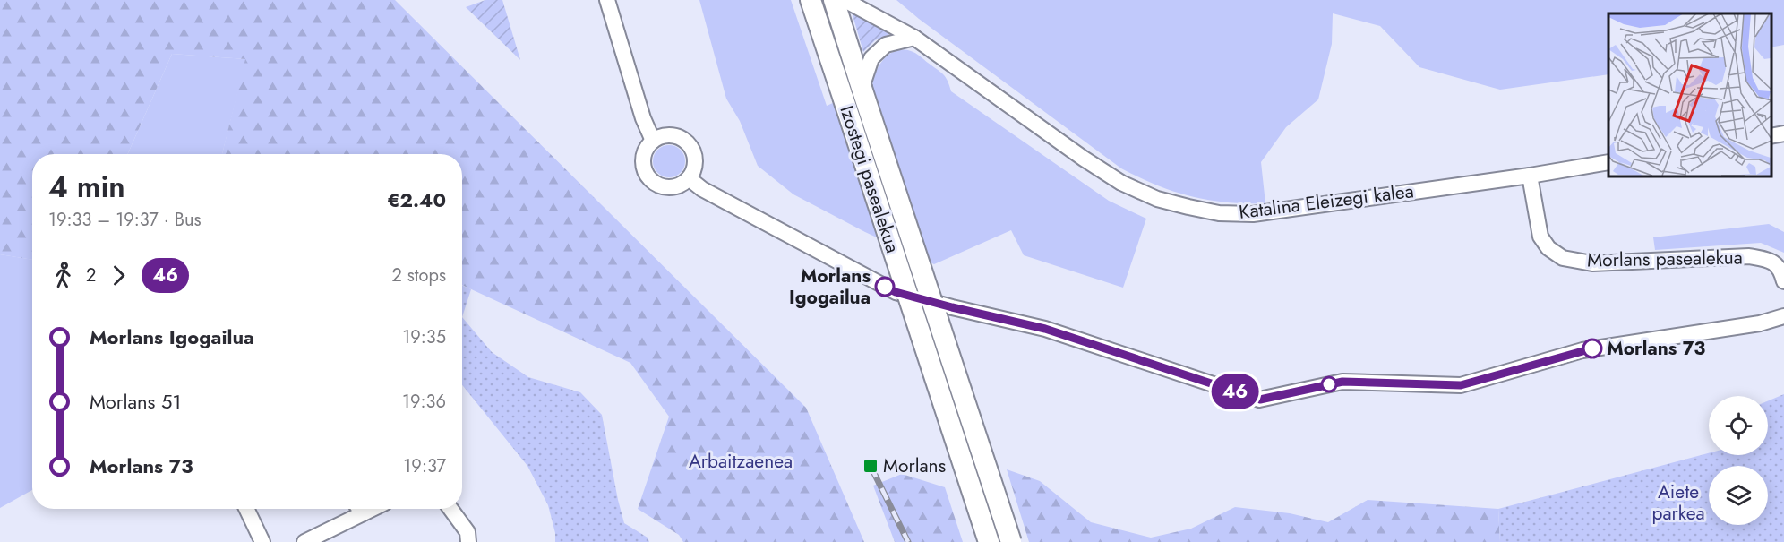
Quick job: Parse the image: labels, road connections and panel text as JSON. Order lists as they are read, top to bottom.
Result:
{
  "streets": {
    "main road": ["Izostegi pasealekua"],
    "street": ["Katalina Eleizegi kalea", "Morlans pasealekua"]
  },
  "crossings": [
    ["Katalina Eleizegi kalea", "Morlans pasealekua"]
  ],
  "parks": ["Arbaitzaenea", "Aiete parkea"],
  "places": {
    "other": ["Morlans Igogailua", "Morlans 73"],
    "transit": ["Morlans"]
  },
  "lines": ["bus line 46"],
  "page": {
    "on_map": "46",
    "heading": ["4 min", "19:33 – 19:37 · Bus", "€2.40"],
    "legs": ["2", "46", "2 stops"],
    "list": [
      {
        "name": "Morlans Igogailua",
        "value": "19:35"
      },
      {
        "name": "Morlans 51",
        "value": "19:36"
      },
      {
        "name": "Morlans 73",
        "value": "19:37"
      }
    ]
  }
}
